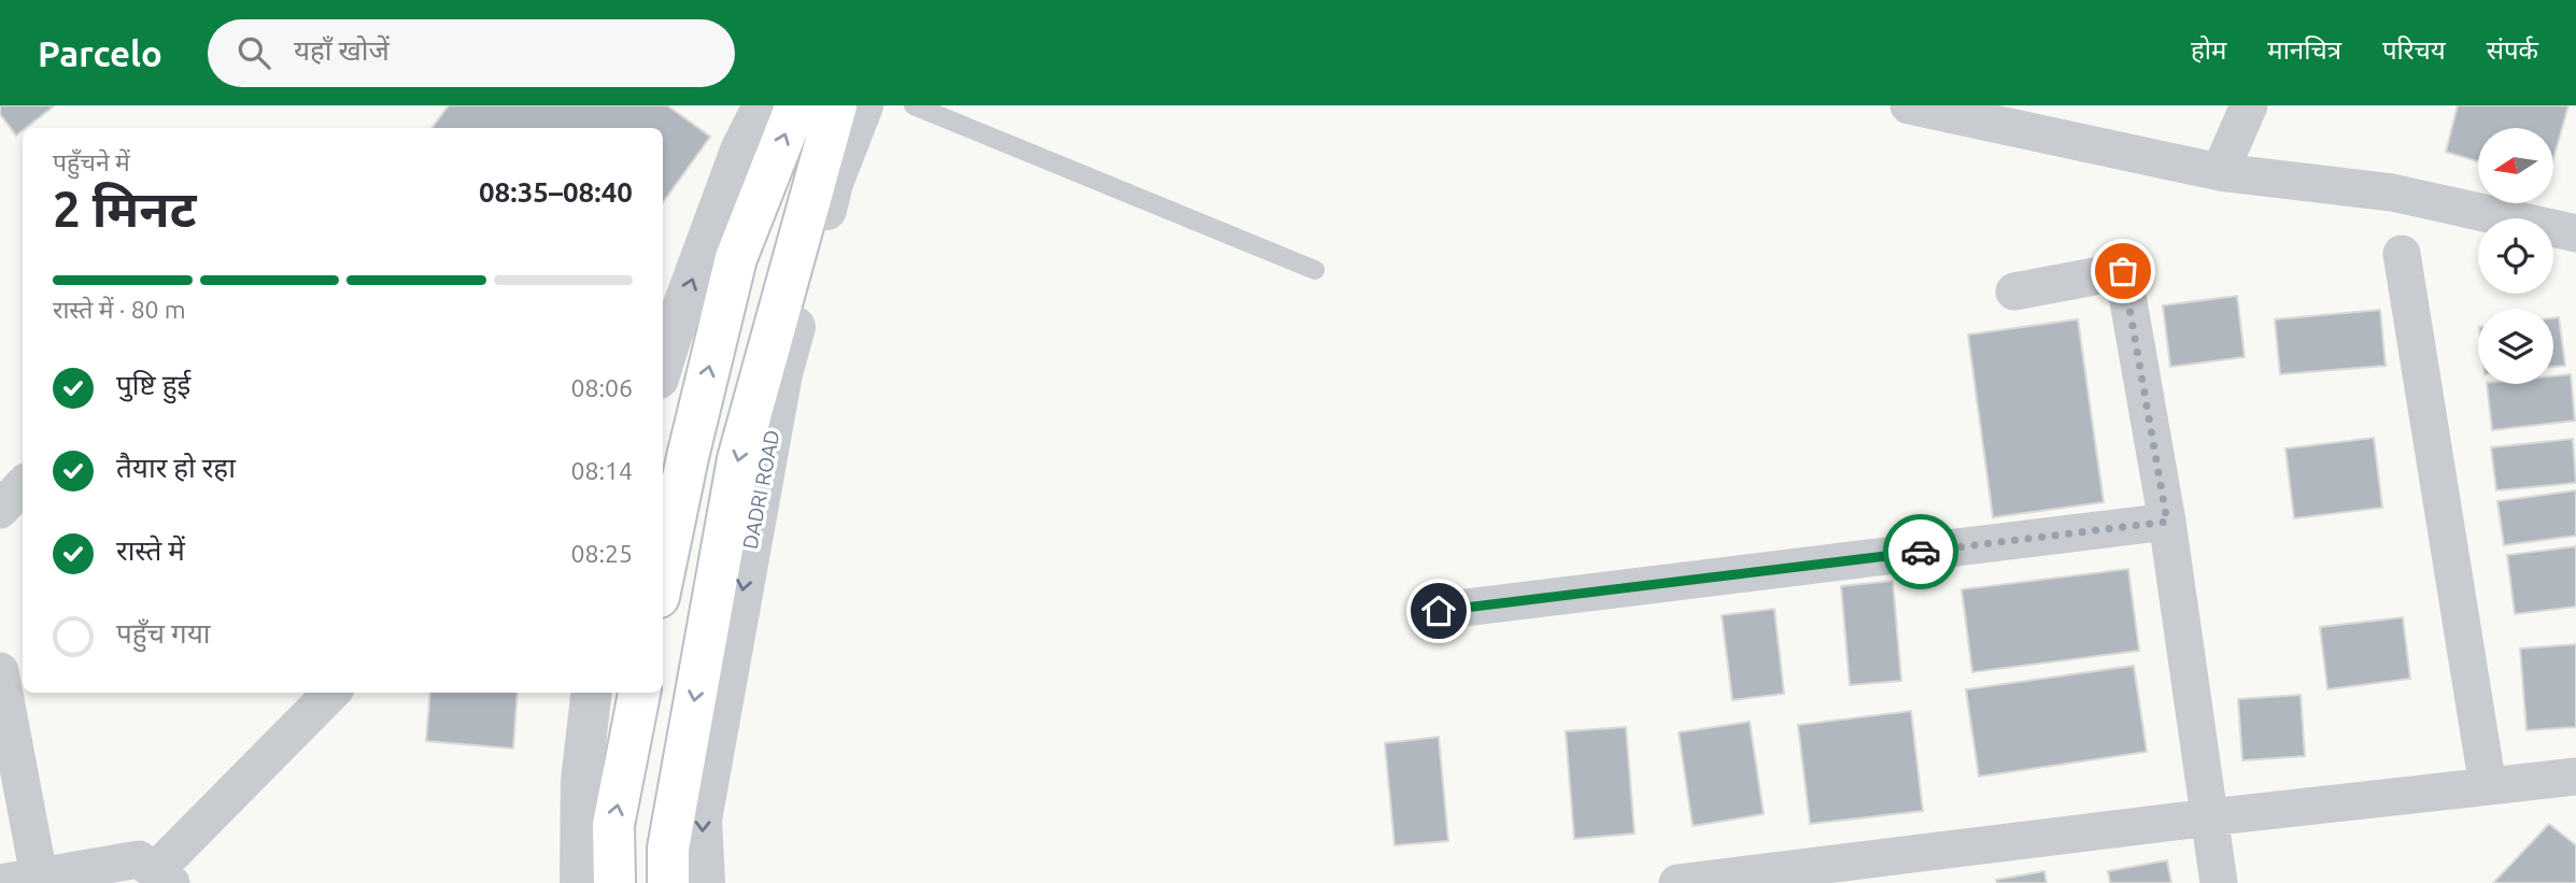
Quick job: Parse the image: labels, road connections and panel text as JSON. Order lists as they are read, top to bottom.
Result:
{
  "streets": {
    "street": ["DADRI ROAD"]
  },
  "north": "left",
  "page": {
    "header": "Parcelo",
    "search": "यहाँ खोजें",
    "nav": [
      "होम",
      "मानचित्र",
      "परिचय",
      "संपर्क"
    ],
    "heading": ["2 मिनट", "पहुँचने में", "08:35–08:40"],
    "bar": "रास्ते में · 80 m",
    "list": [
      ["पुष्टि हुई", "08:06"],
      ["तैयार हो रहा", "08:14"],
      ["रास्ते में", "08:25"],
      "पहुँच गया"
    ]
  }
}
